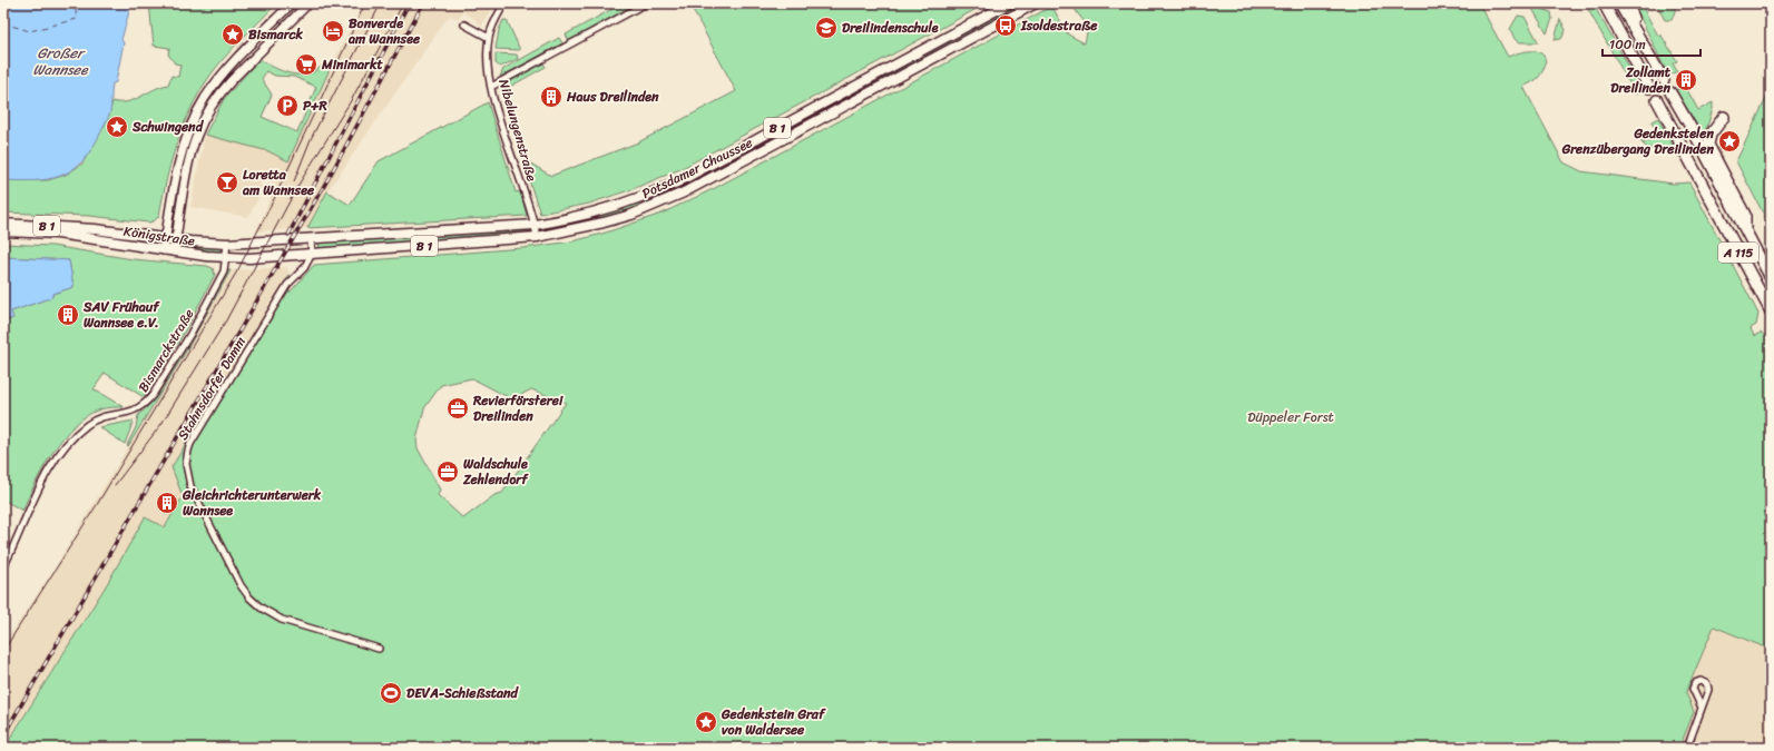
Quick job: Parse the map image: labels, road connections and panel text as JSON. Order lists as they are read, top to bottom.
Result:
{
  "streets": {
    "highway": ["A 115"],
    "main road": ["B 1", "Potsdamer Chaussee", "Königstraße"],
    "street": ["Nibelungenstraße", "Bismarckstraße", "Stahnsdorfer Damm"]
  },
  "crossings": [
    ["Nibelungenstraße", "Potsdamer Chaussee"],
    ["Potsdamer Chaussee", "Königstraße"],
    ["Potsdamer Chaussee", "Stahnsdorfer Damm"],
    ["Königstraße", "Bismarckstraße"],
    ["Königstraße", "Stahnsdorfer Damm"]
  ],
  "water": ["Großer Wannsee"],
  "parks": ["Düppeler Forst"],
  "places": {
    "bus stop": ["Isoldestraße"],
    "school or university": ["Dreilindenschule"],
    "hotel": ["Bonverde am Wannsee"],
    "place": [
      "Bismarck",
      "Schwingend",
      "Gedenkstelen Grenzübergang Dreilinden",
      "Gedenkstein Graf von Waldersee"
    ],
    "supermarket": ["Minimarkt"],
    "building": [
      "Zollamt Dreilinden",
      "Haus Dreilinden",
      "SAV Frühauf Wannsee e.V.",
      "Gleichrichterunterwerk Wannsee"
    ],
    "parking": ["P+R"],
    "bar": ["Loretta am Wannsee"],
    "office": ["Revierförsterei Dreilinden", "Waldschule Zehlendorf"],
    "sports": ["DEVA-Schießstand"]
  },
  "scale_bar": "100 m"
}
